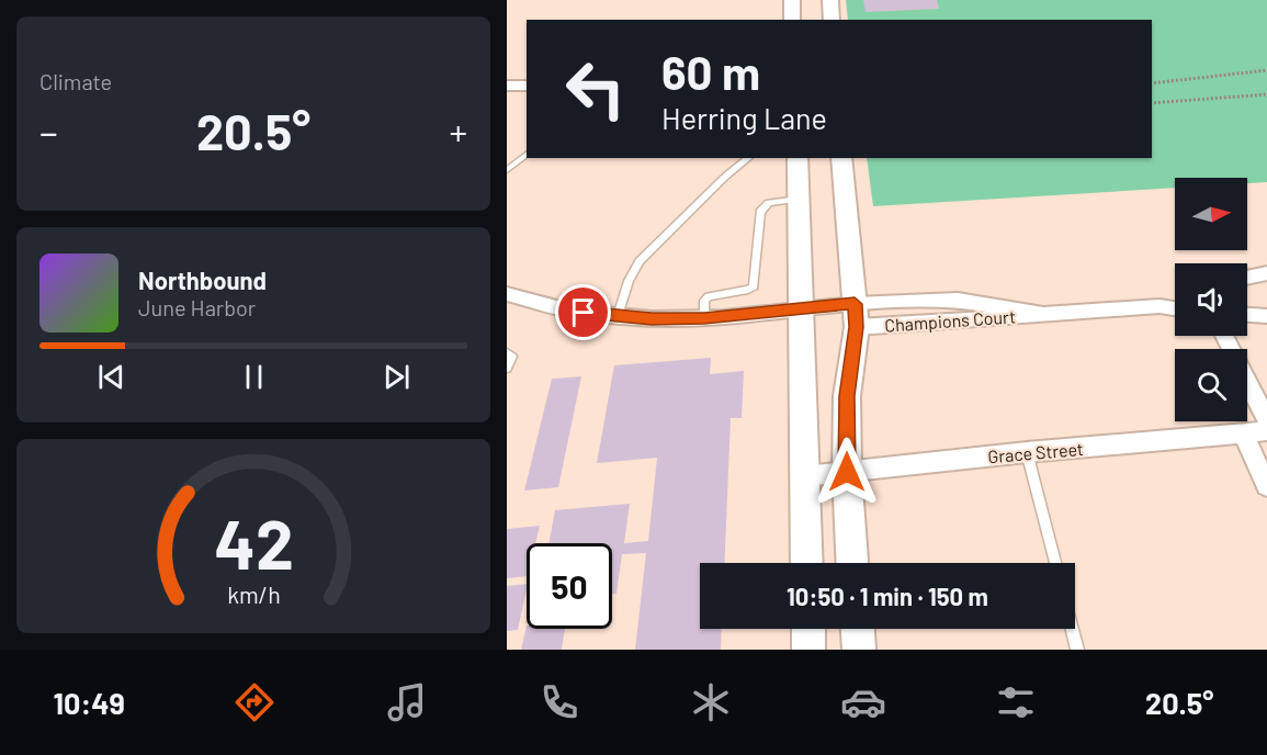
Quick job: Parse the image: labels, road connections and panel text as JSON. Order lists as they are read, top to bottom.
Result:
{
  "streets": {
    "street": ["Champions Court", "Grace Street"]
  },
  "north": "right",
  "page": {
    "tile": "Climate",
    "turn": ["60 m", "Herring Lane"],
    "heat": ["−", "20.5°", "+"],
    "song": ["Northbound", "June Harbor"],
    "limit": "50",
    "trip": "10:50 · 1 min · 150 m",
    "tabs": ["10:49", "20.5°"],
    "gauge": ["42", "km/h"]
  }
}
